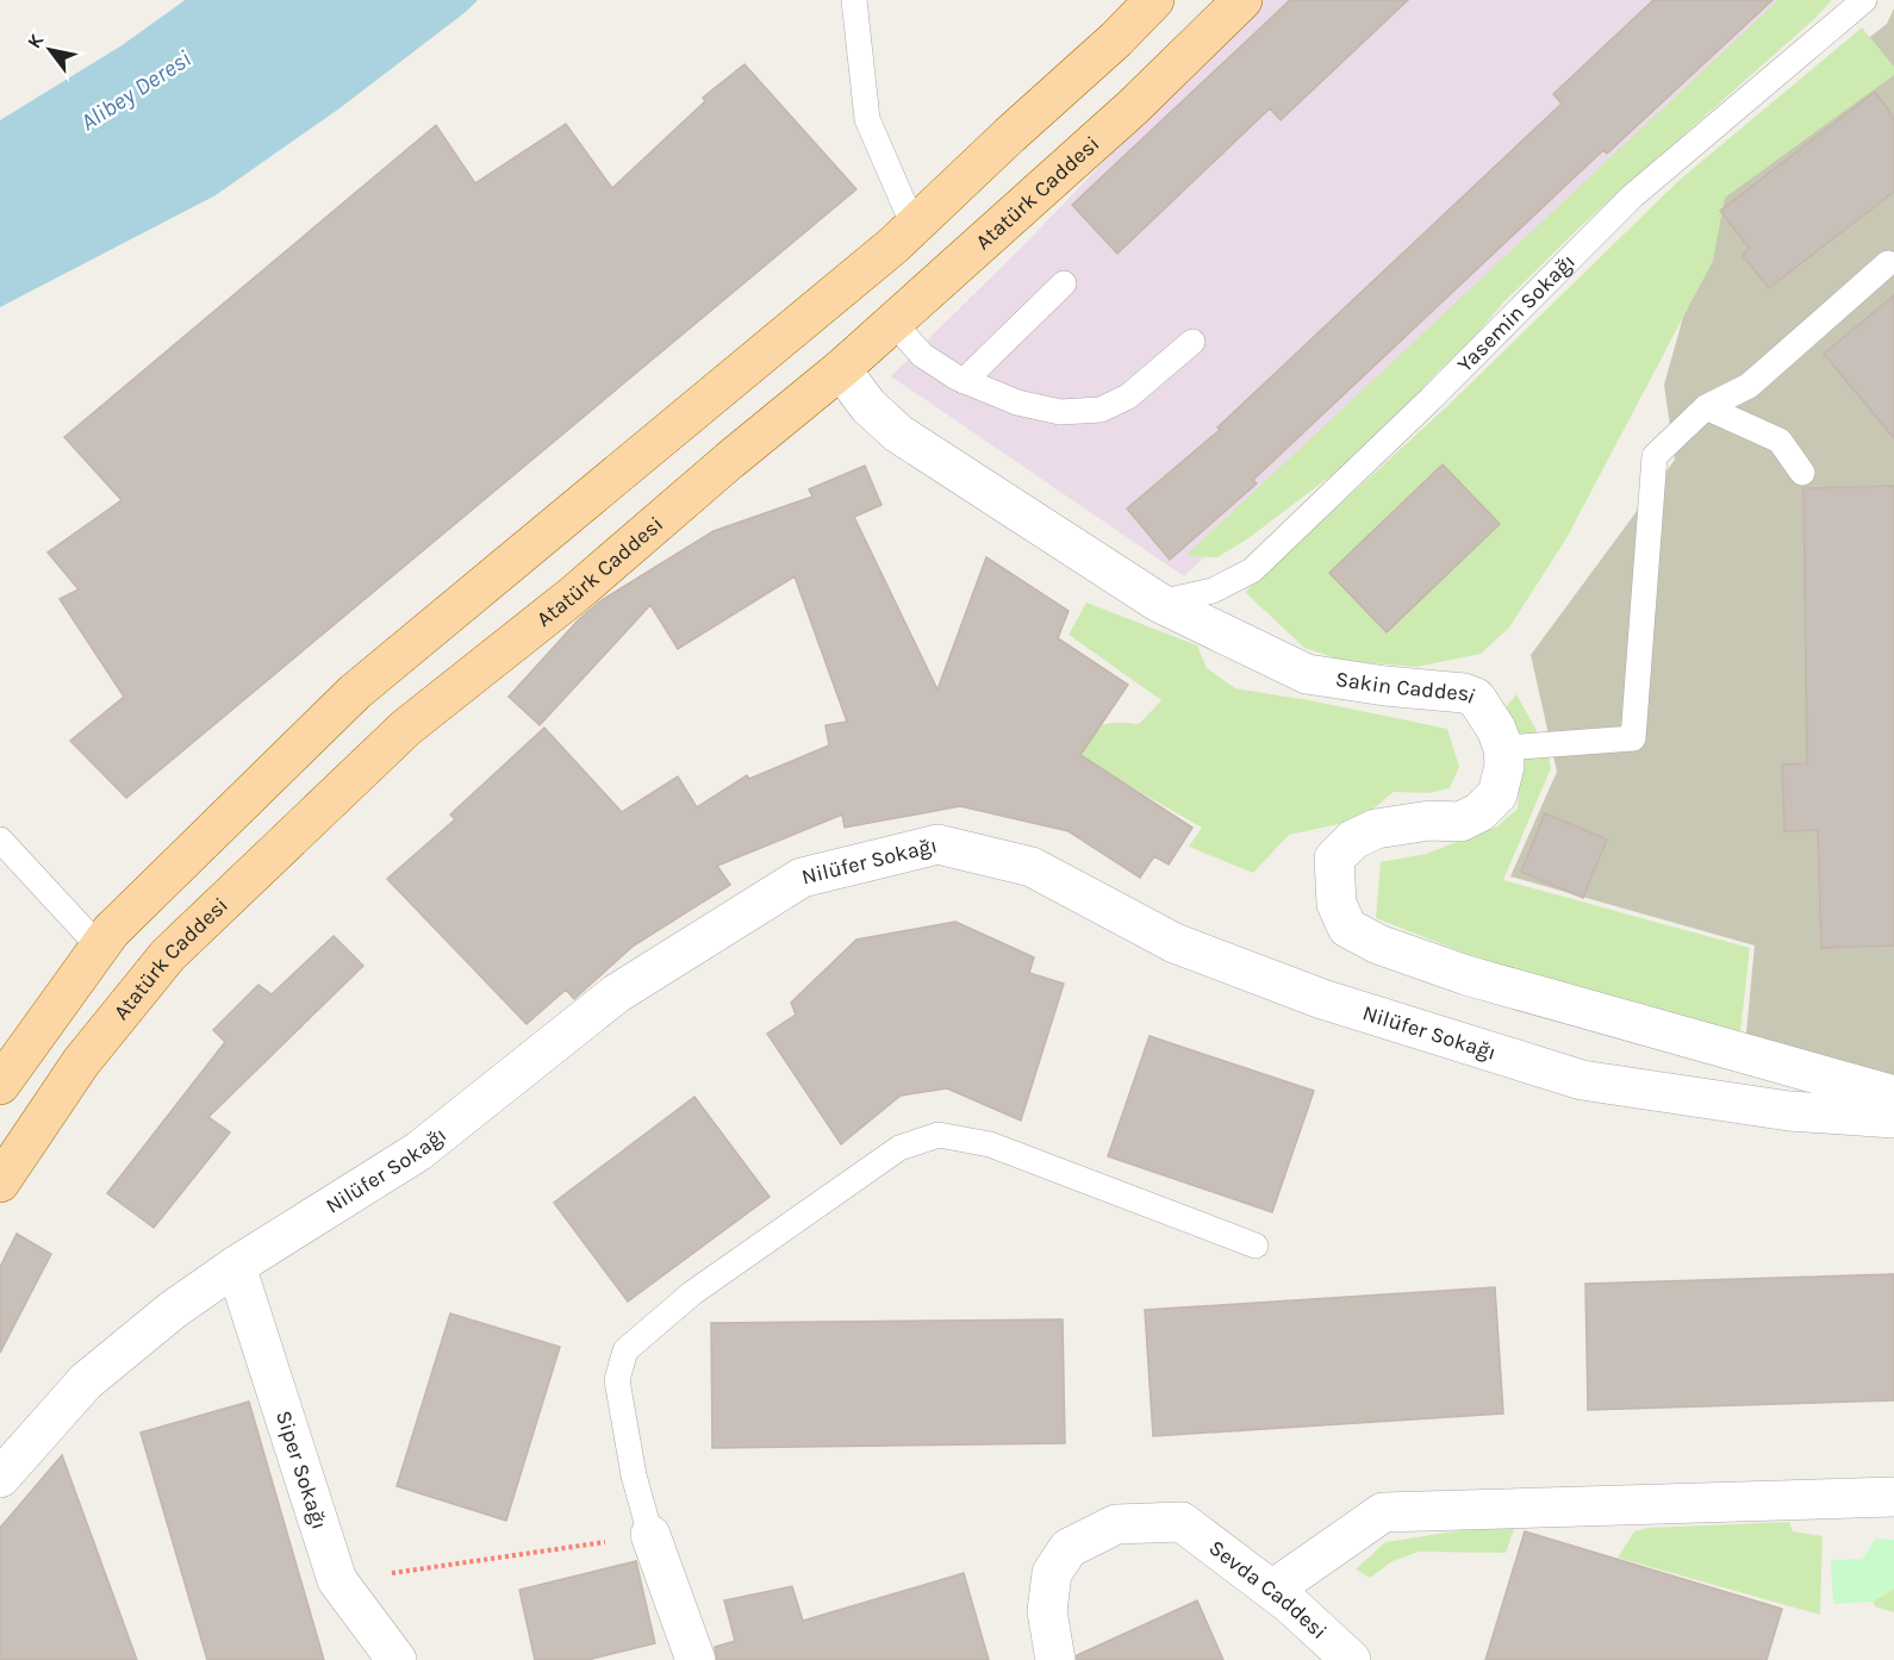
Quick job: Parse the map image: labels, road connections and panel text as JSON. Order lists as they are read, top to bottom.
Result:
{
  "streets": {
    "main road": ["Atatürk Caddesi"],
    "street": [
      "Sakin Caddesi",
      "Nilüfer Sokağı",
      "Siper Sokağı",
      "Sevda Caddesi"
    ],
    "lane": ["Yasemin Sokağı"]
  },
  "crossings": [
    ["Atatürk Caddesi", "Sakin Caddesi"],
    ["Yasemin Sokağı", "Sakin Caddesi"],
    ["Nilüfer Sokağı", "Siper Sokağı"]
  ],
  "water": ["Alibey Deresi"],
  "north": "top left"
}
